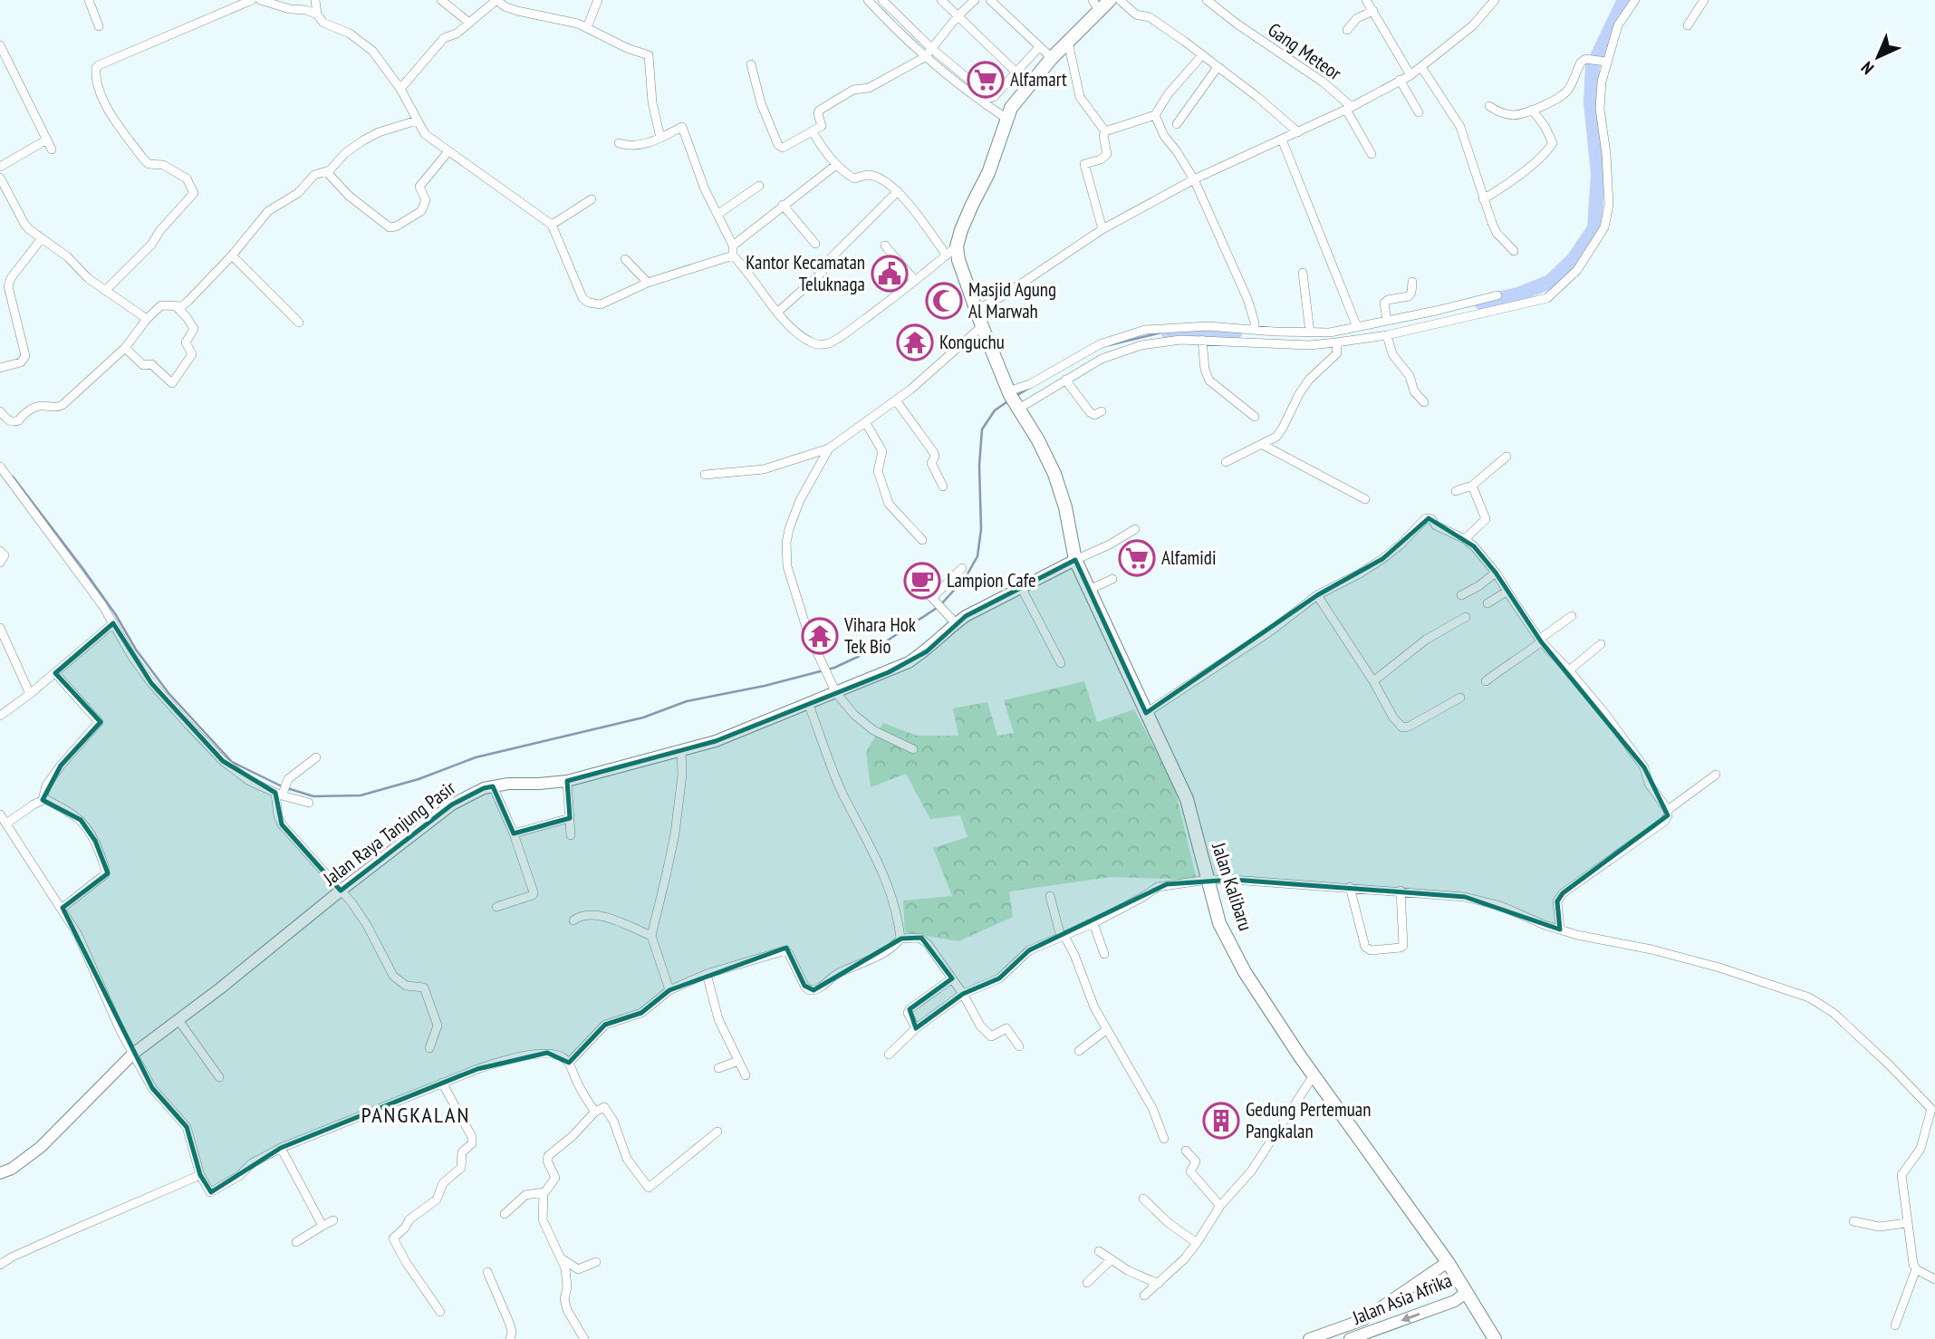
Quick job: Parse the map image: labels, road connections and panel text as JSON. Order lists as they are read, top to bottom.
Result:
{
  "streets": {
    "main road": ["Jalan Kalibaru"],
    "street": ["Gang Meteor", "Jalan Raya Tanjung Pasir", "Jalan Asia Afrika"]
  },
  "crossings": [
    ["Jalan Raya Tanjung Pasir", "Jalan Kalibaru"],
    ["Jalan Kalibaru", "Jalan Asia Afrika"]
  ],
  "districts": ["PANGKALAN"],
  "places": {
    "supermarket": ["Alfamart", "Alfamidi"],
    "public building": ["Kantor Kecamatan Teluknaga"],
    "mosque": ["Masjid Agung Al Marwah"],
    "temple": ["Konguchu", "Vihara Hok Tek Bio"],
    "cafe": ["Lampion Cafe"],
    "building": ["Gedung Pertemuan Pangkalan"]
  },
  "north": "bottom left"
}
